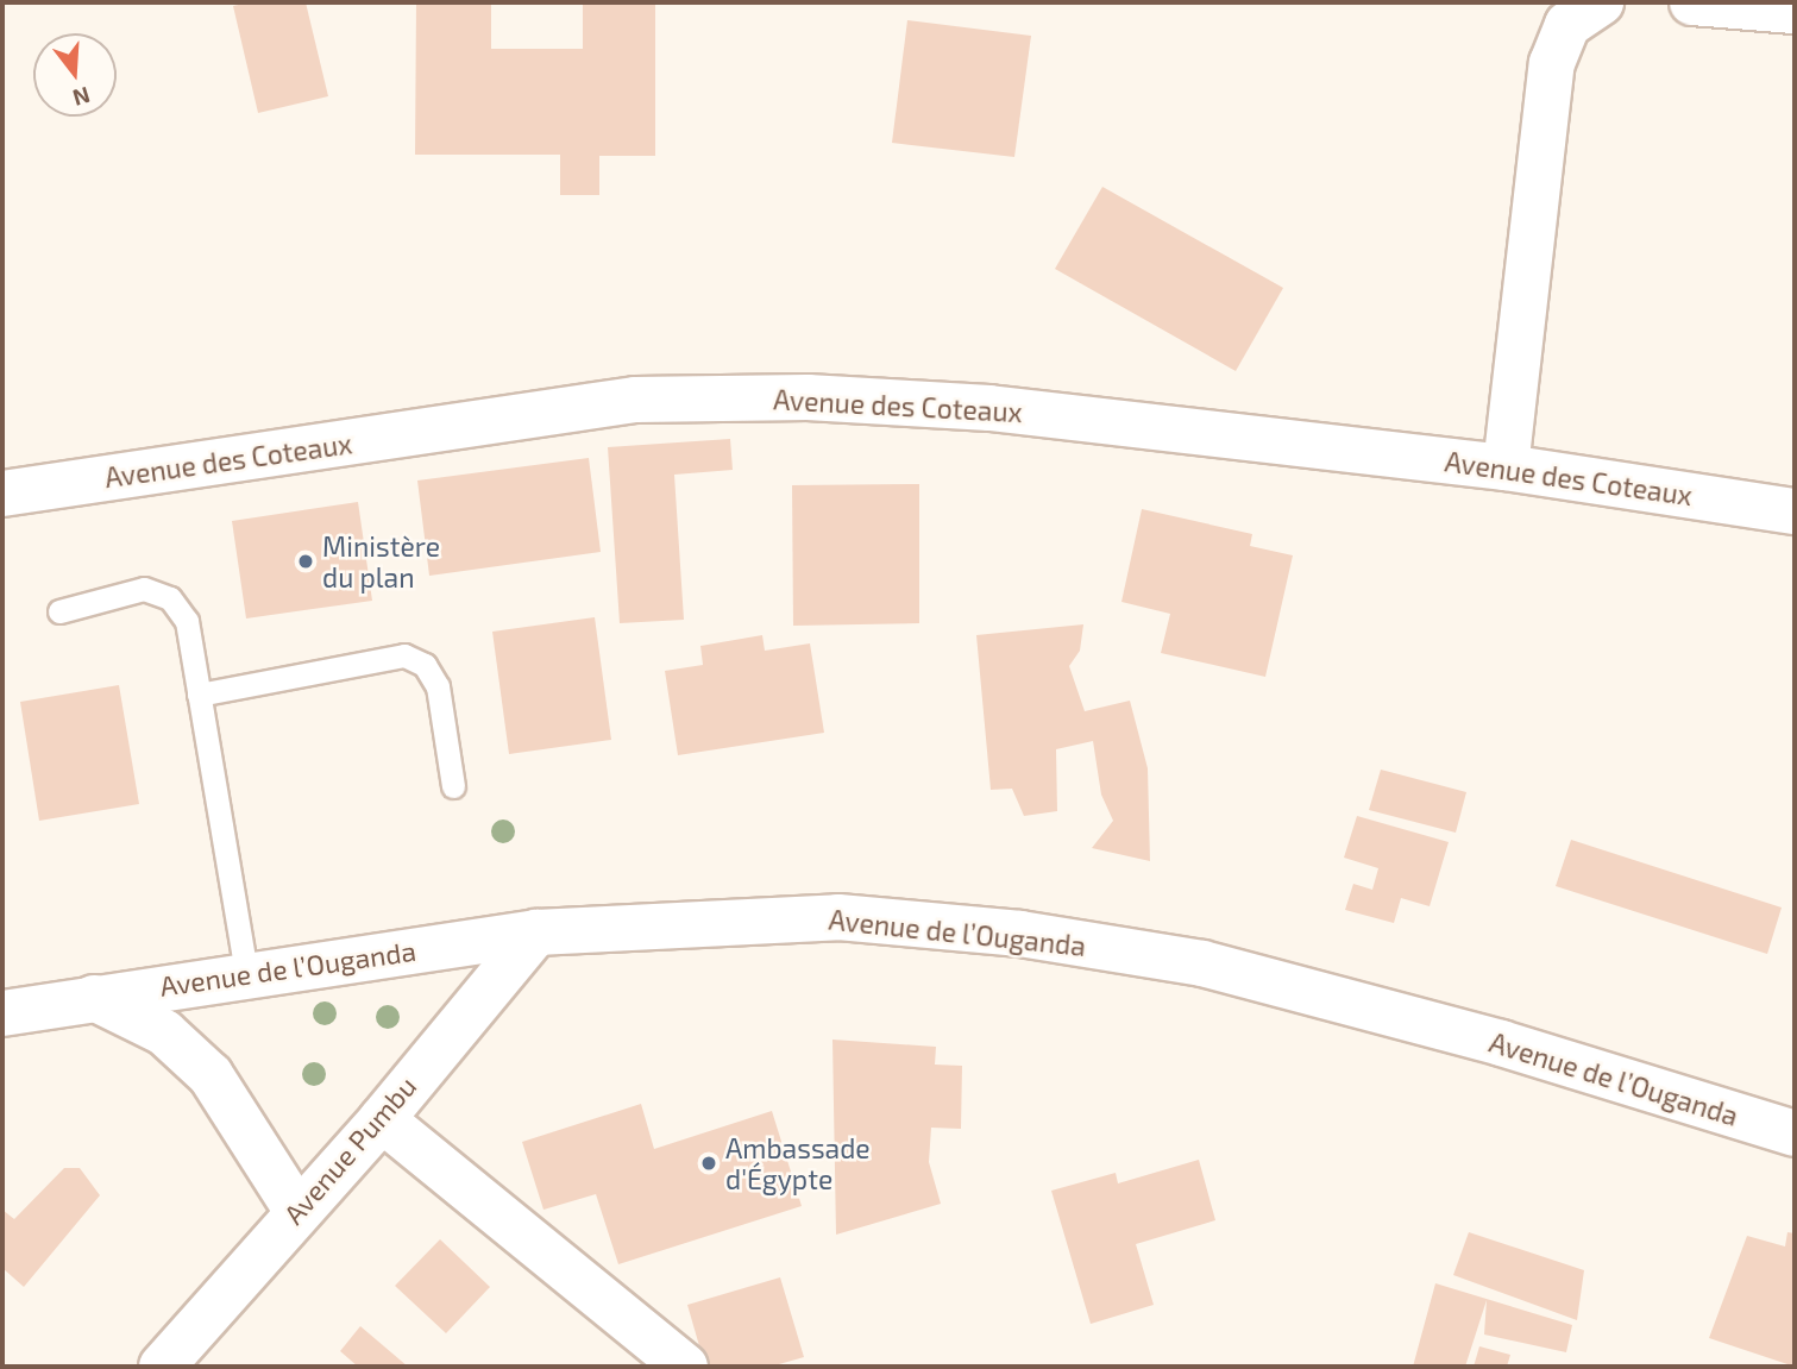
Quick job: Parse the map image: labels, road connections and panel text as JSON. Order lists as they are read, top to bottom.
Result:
{
  "streets": {
    "street": ["Avenue des Coteaux", "Avenue de l’Ouganda", "Avenue Pumbu"]
  },
  "crossings": [
    ["Avenue de l’Ouganda", "Avenue Pumbu"]
  ],
  "places": ["Ministère du plan", "Ambassade d'Égypte"],
  "north": "bottom"
}
